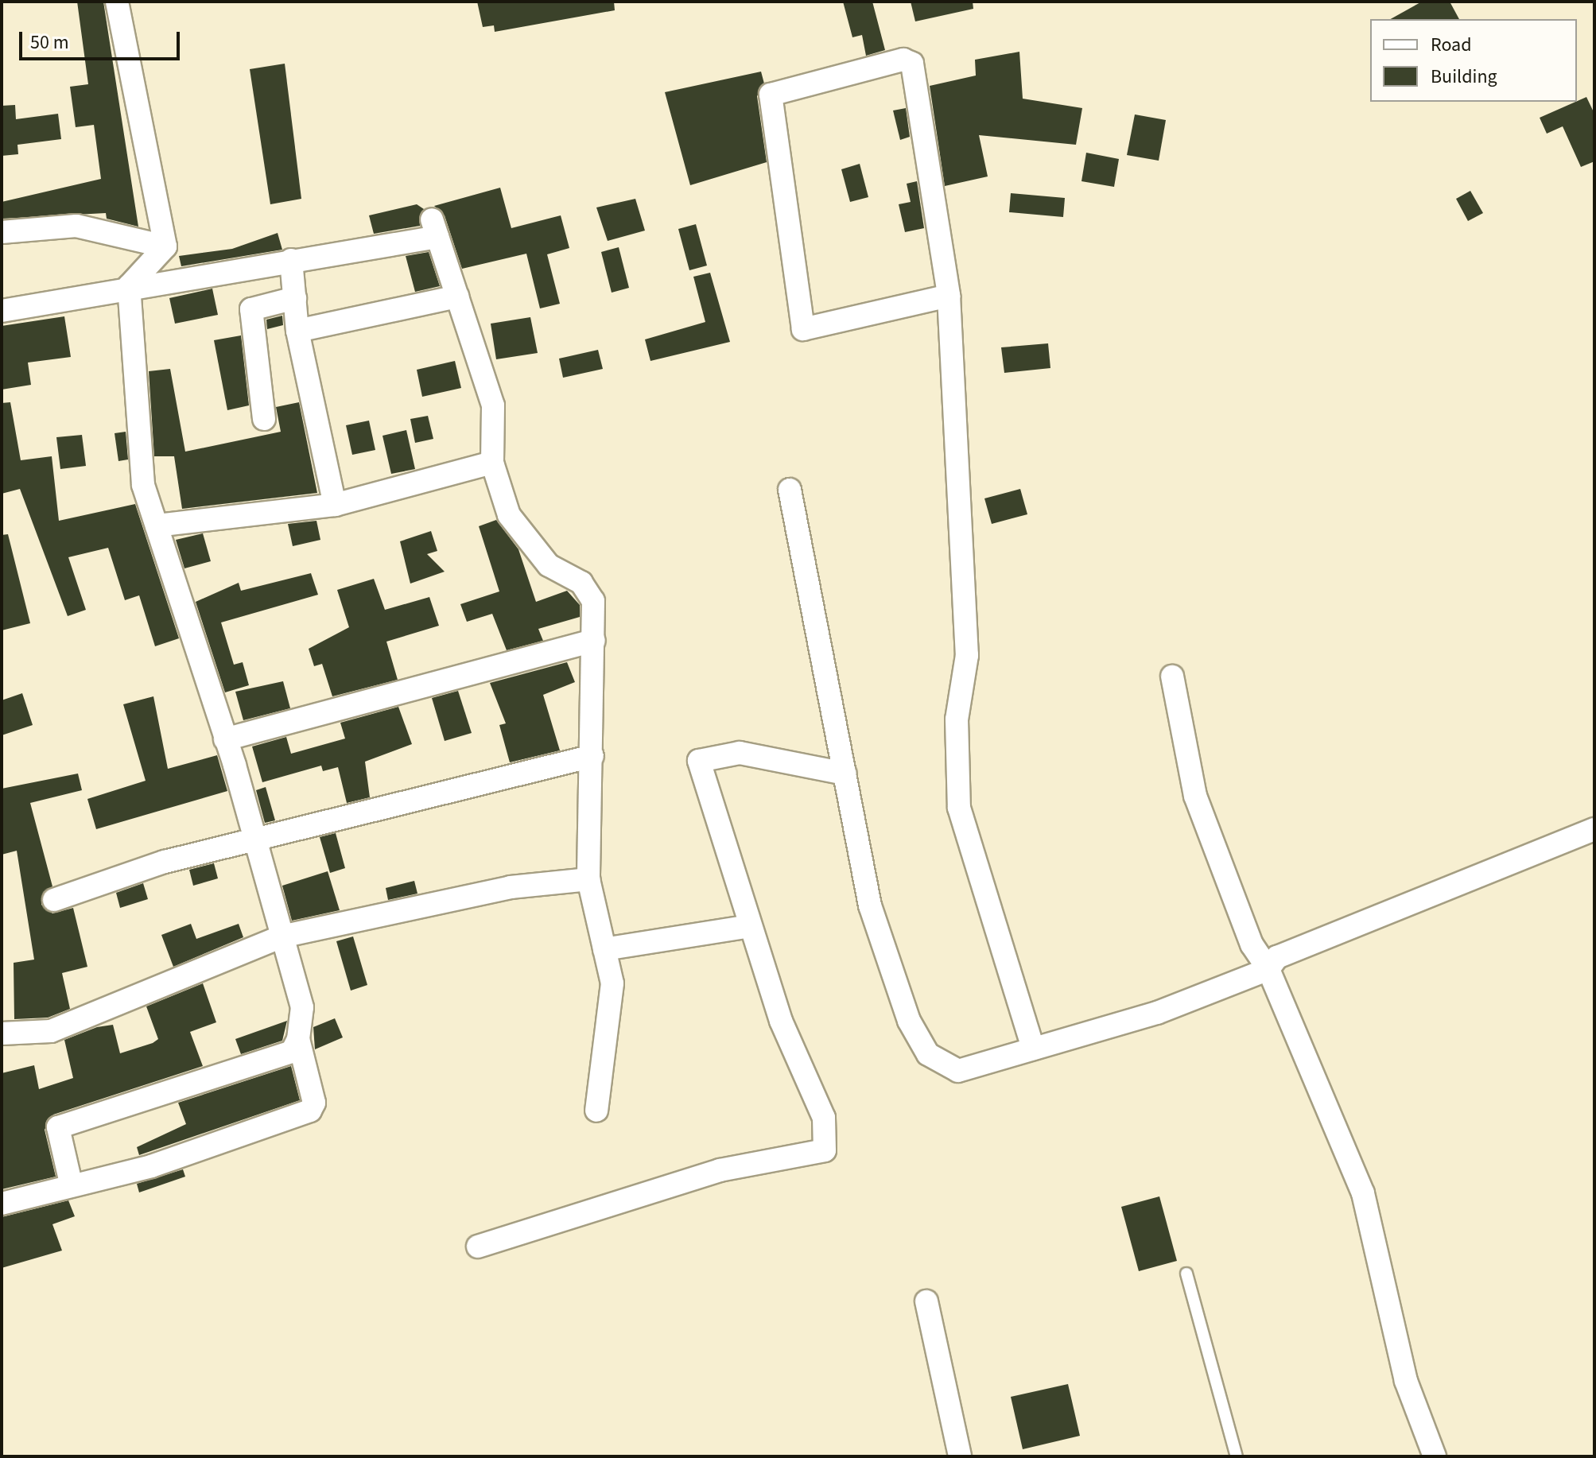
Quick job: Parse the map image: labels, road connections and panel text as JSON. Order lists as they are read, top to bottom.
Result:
{
  "legend": ["Road", "Building"],
  "scale_bar": "50 m"
}
